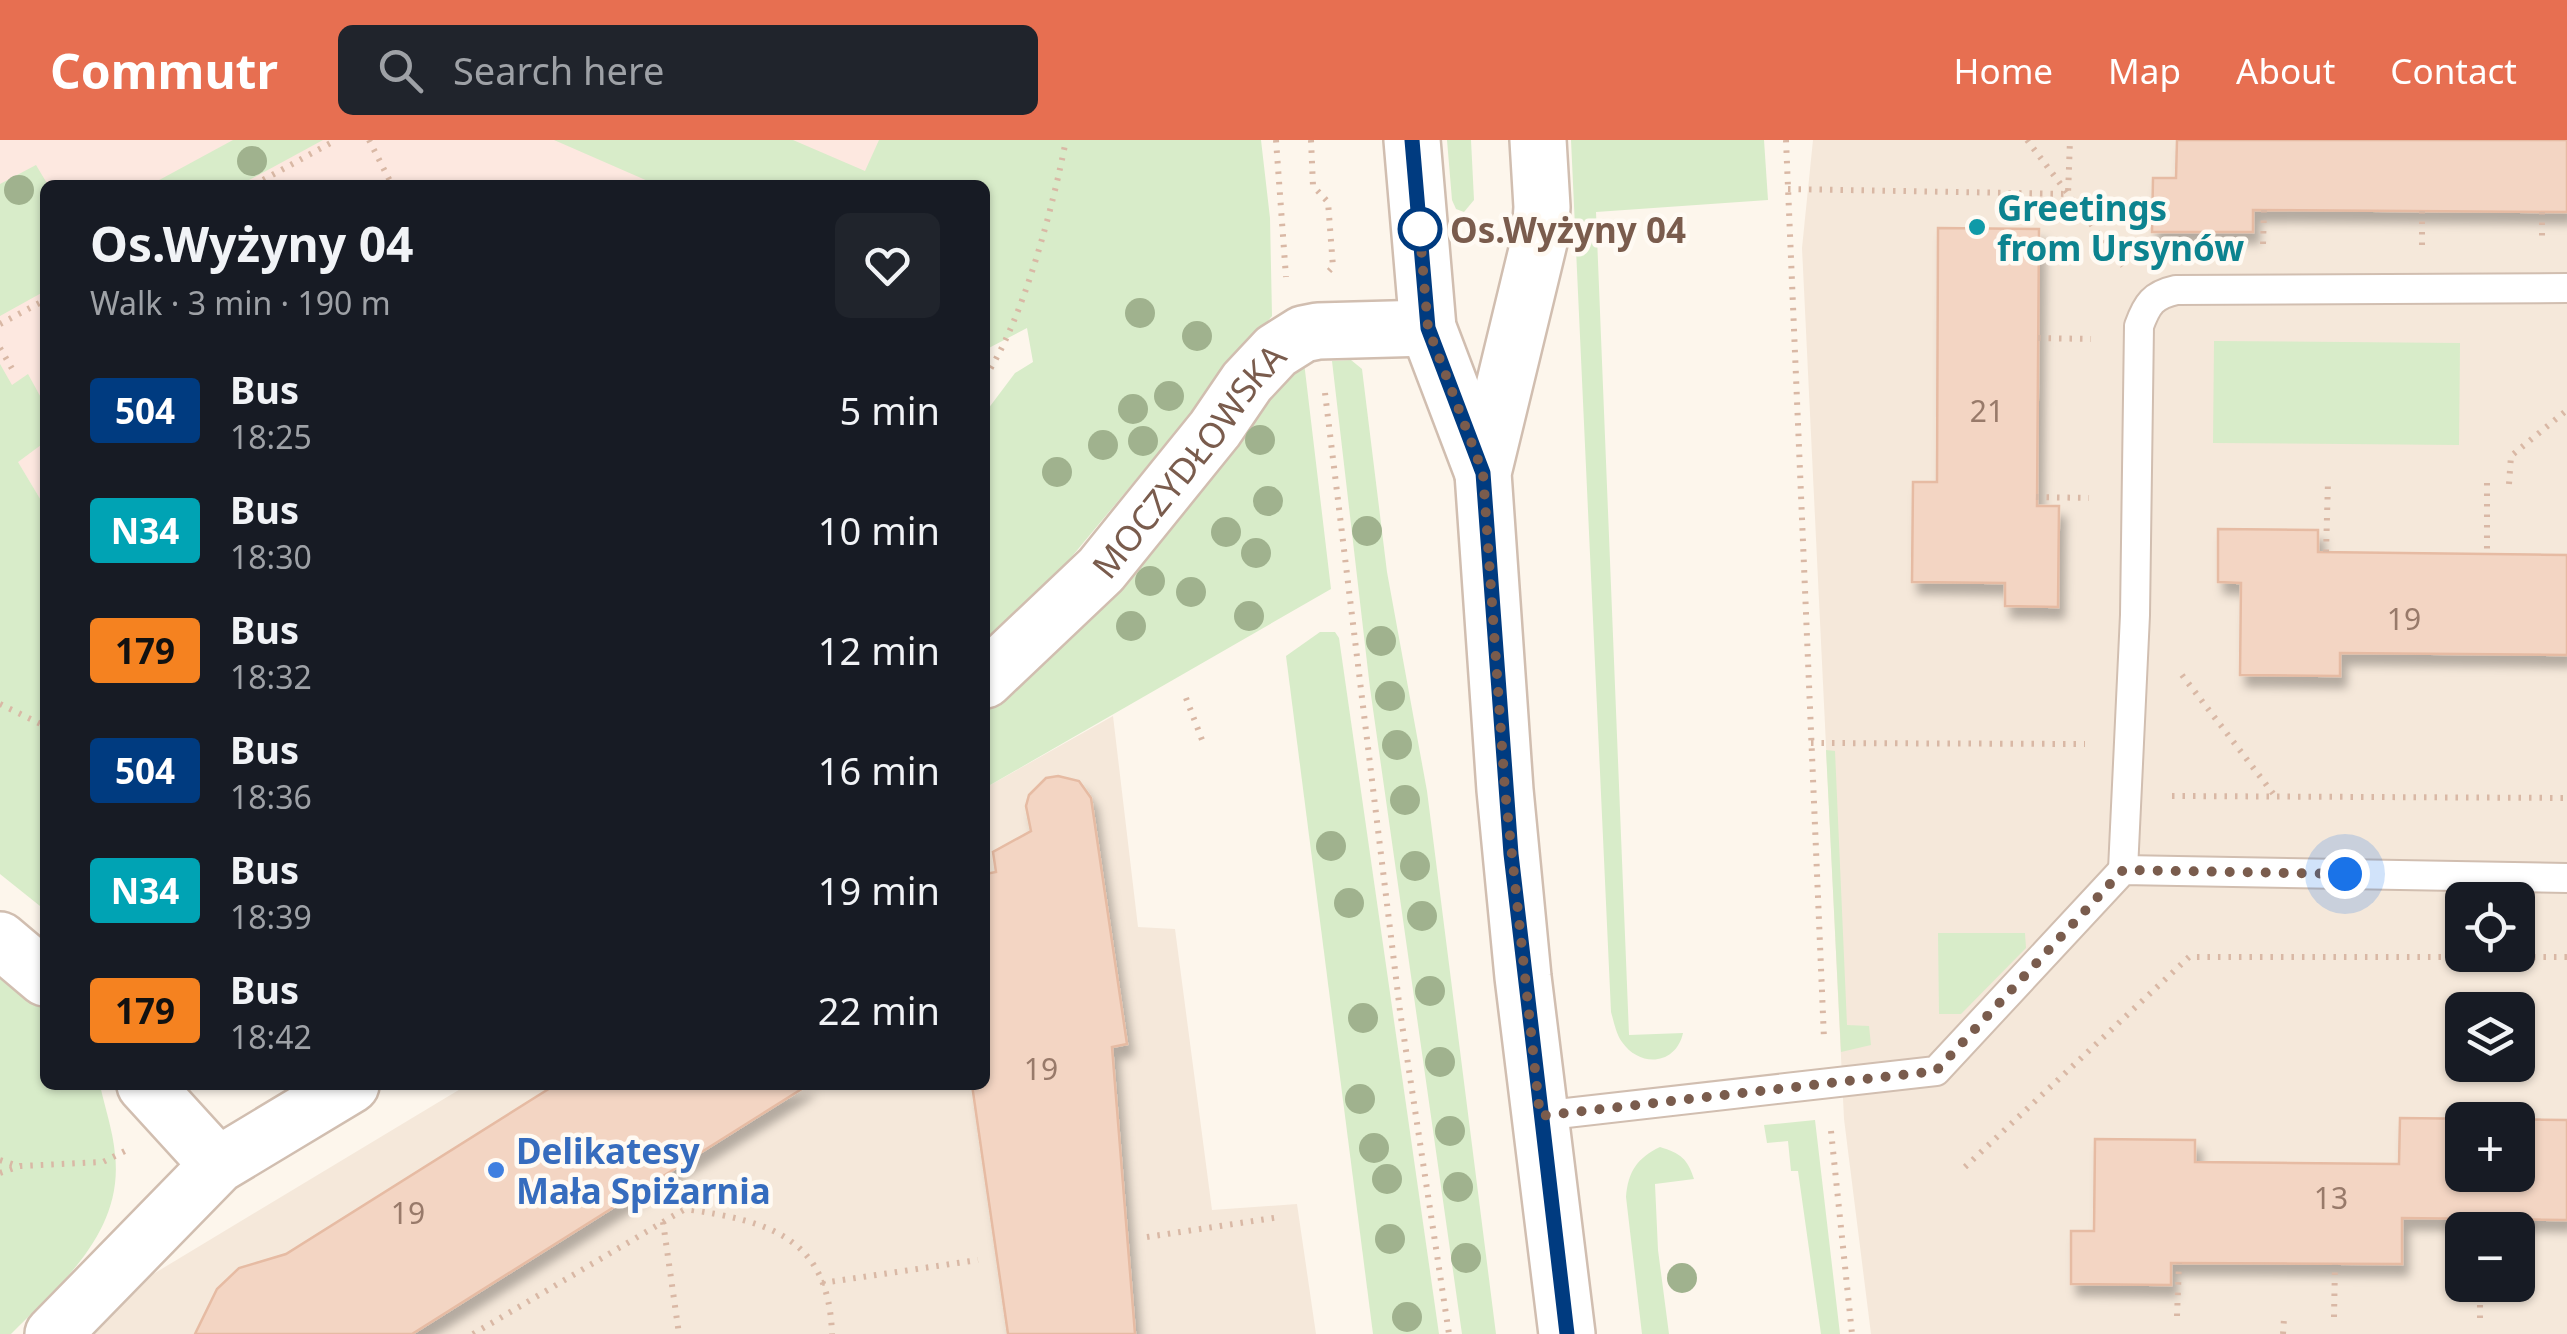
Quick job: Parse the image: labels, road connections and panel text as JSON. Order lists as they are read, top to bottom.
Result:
{
  "streets": {
    "street": ["MOCZYDŁOWSKA"]
  },
  "places": ["Greetings from Ursynów", "Os.Wyżyny 04", "Delikatesy Mała Spiżarnia"],
  "lines": ["bus line 504"],
  "house_numbers": [
    "21",
    "19",
    "19",
    "13",
    "19"
  ],
  "page": {
    "header": "Commutr",
    "search": "Search here",
    "nav": [
      "Home",
      "Map",
      "About",
      "Contact"
    ],
    "heading": ["Os.Wyżyny 04", "Walk · 3 min · 190 m"],
    "list": [
      {
        "mark": "504",
        "name": "Bus",
        "note": "18:25",
        "value": "5 min"
      },
      {
        "mark": "N34",
        "name": "Bus",
        "note": "18:30",
        "value": "10 min"
      },
      {
        "mark": "179",
        "name": "Bus",
        "note": "18:32",
        "value": "12 min"
      },
      {
        "mark": "504",
        "name": "Bus",
        "note": "18:36",
        "value": "16 min"
      },
      {
        "mark": "N34",
        "name": "Bus",
        "note": "18:39",
        "value": "19 min"
      },
      {
        "mark": "179",
        "name": "Bus",
        "note": "18:42",
        "value": "22 min"
      }
    ],
    "map_buttons": ["+", "−"]
  }
}
